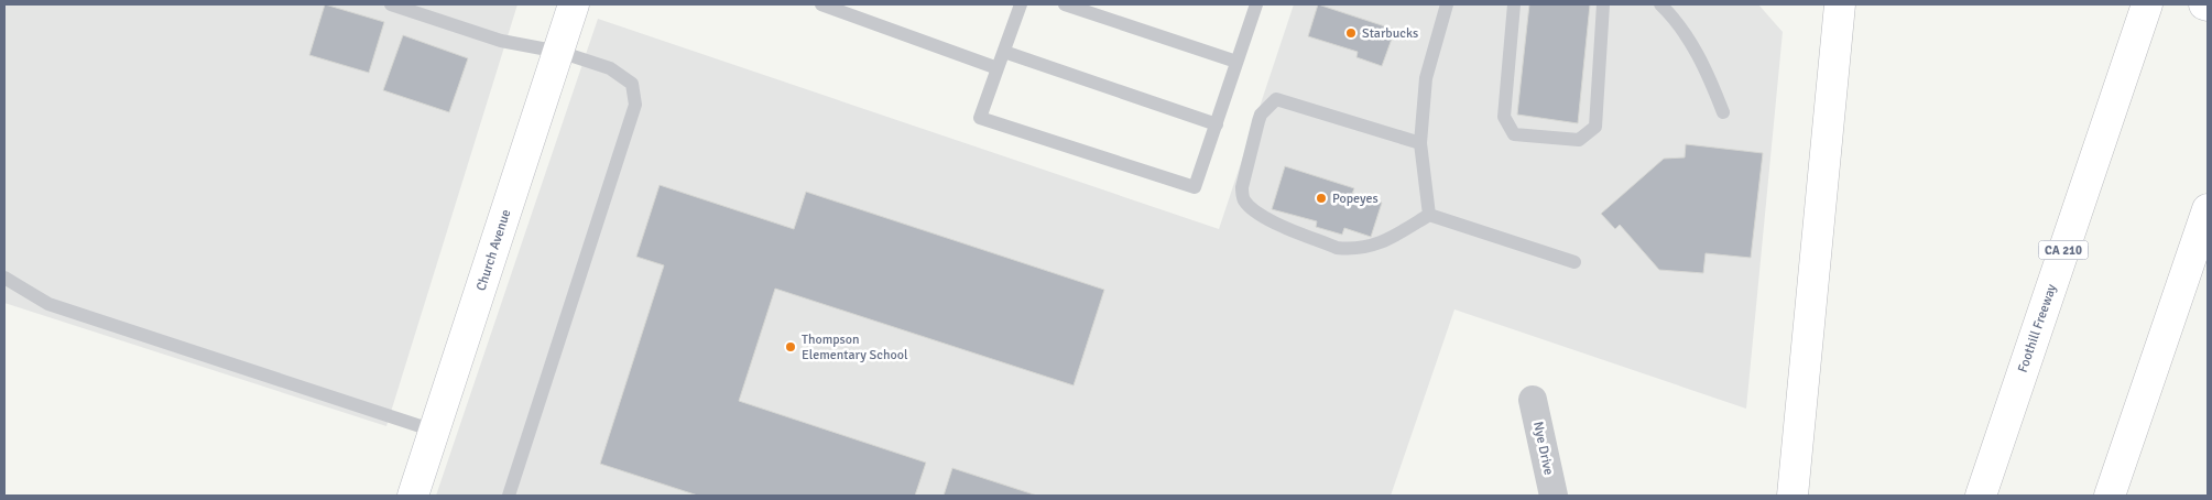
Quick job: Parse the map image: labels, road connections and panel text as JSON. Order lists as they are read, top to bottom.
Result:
{
  "streets": {
    "main road": ["Church Avenue", "CA 210", "Foothill Freeway"],
    "street": ["Nye Drive"]
  },
  "places": ["Starbucks", "Popeyes", "Thompson Elementary School"]
}
